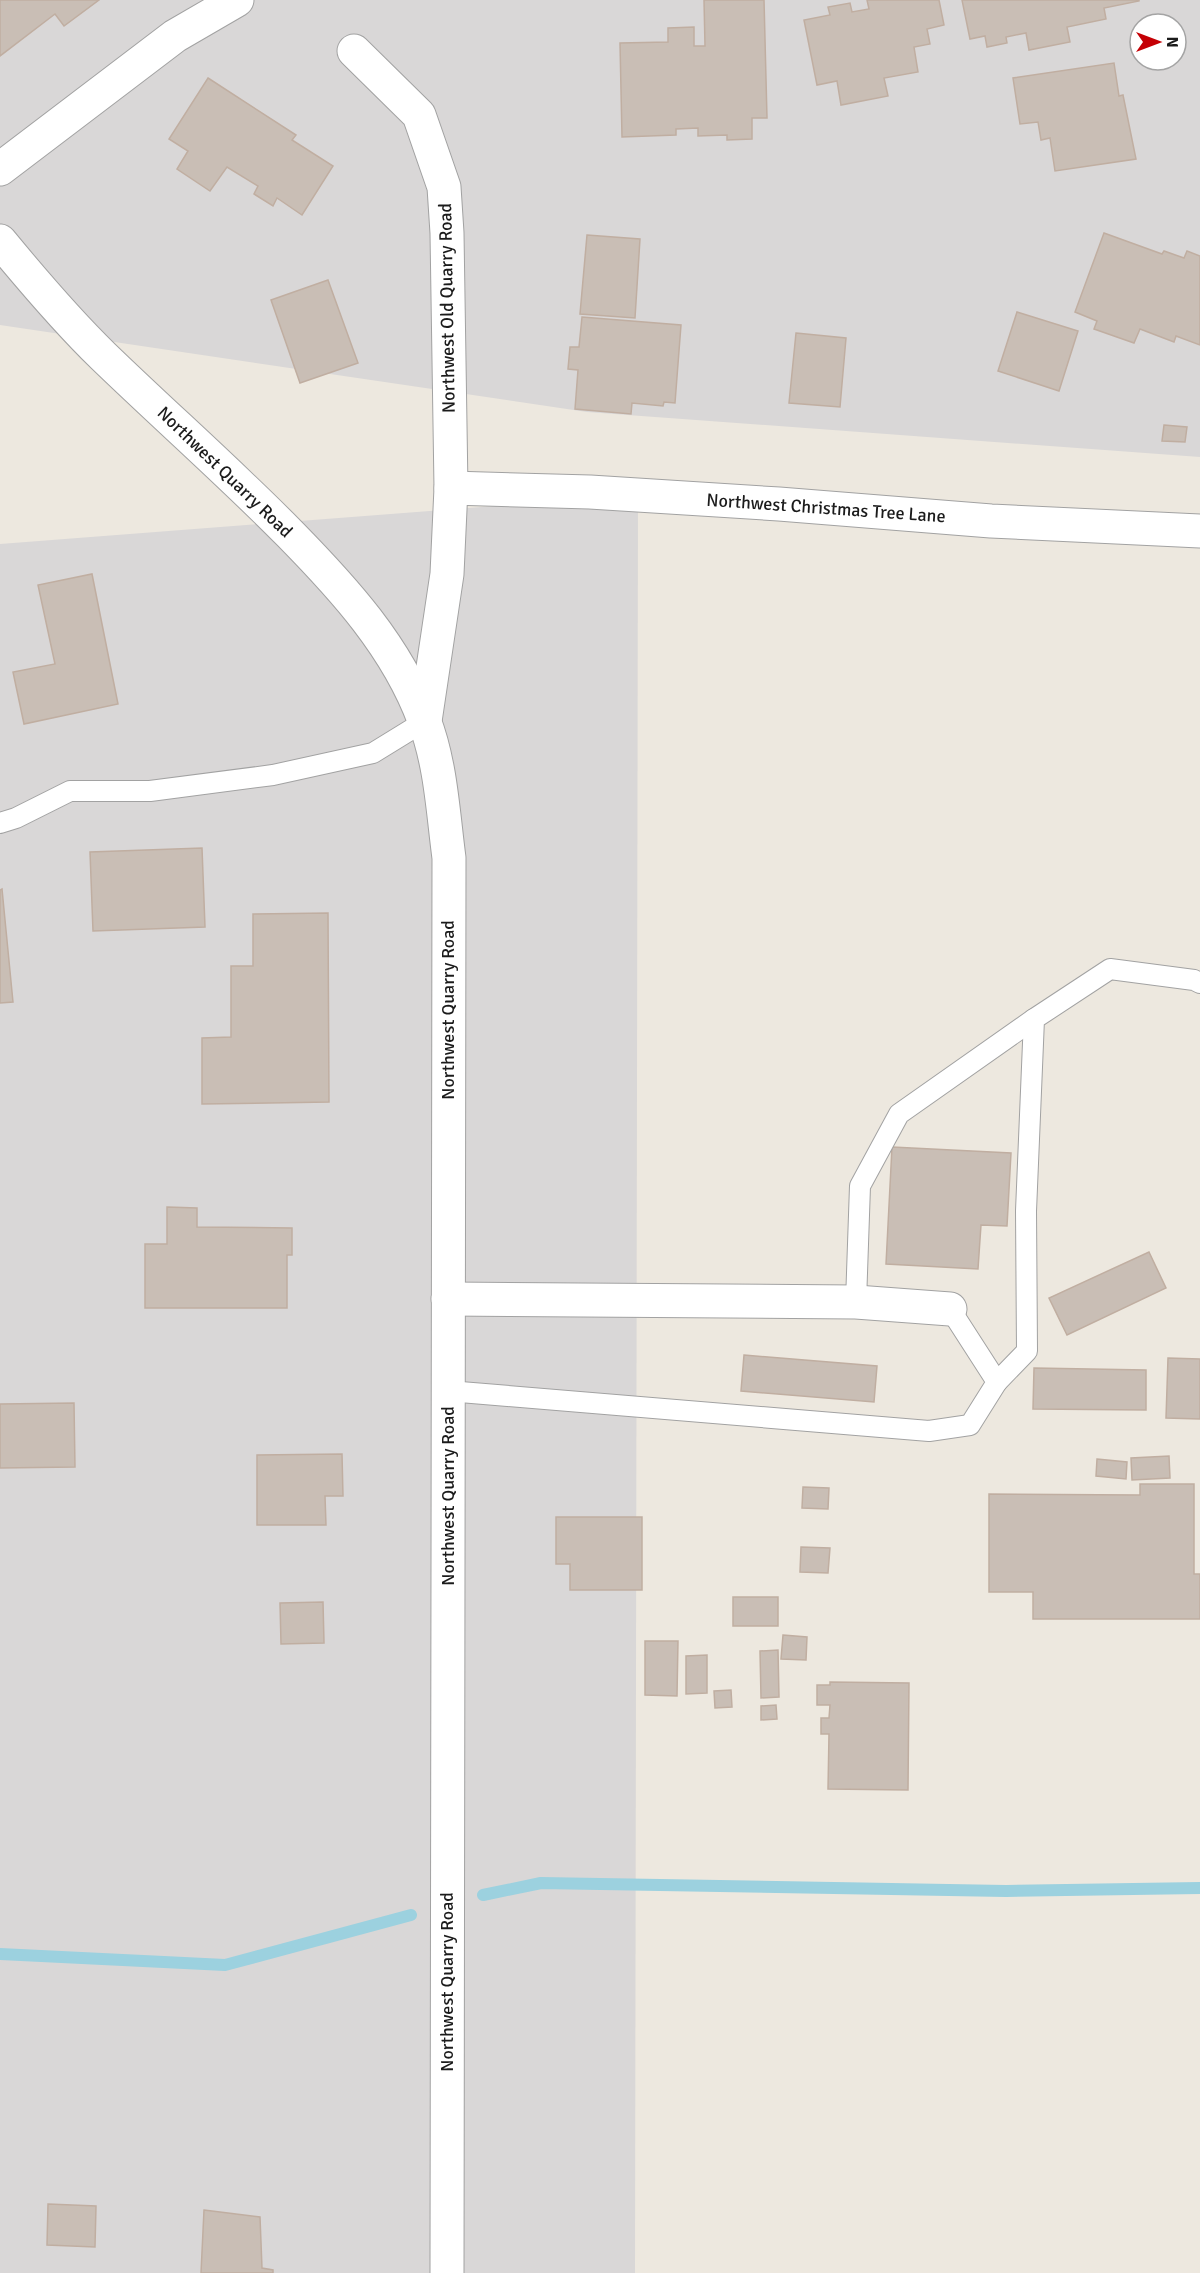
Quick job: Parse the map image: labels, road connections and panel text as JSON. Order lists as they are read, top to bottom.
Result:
{
  "streets": {
    "street": ["Northwest Old Quarry Road", "Northwest Quarry Road", "Northwest Christmas Tree Lane"]
  },
  "crossings": [
    ["Northwest Old Quarry Road", "Northwest Quarry Road"],
    ["Northwest Old Quarry Road", "Northwest Christmas Tree Lane"],
    ["Northwest Quarry Road", "Northwest Christmas Tree Lane"]
  ],
  "north": "right"
}
